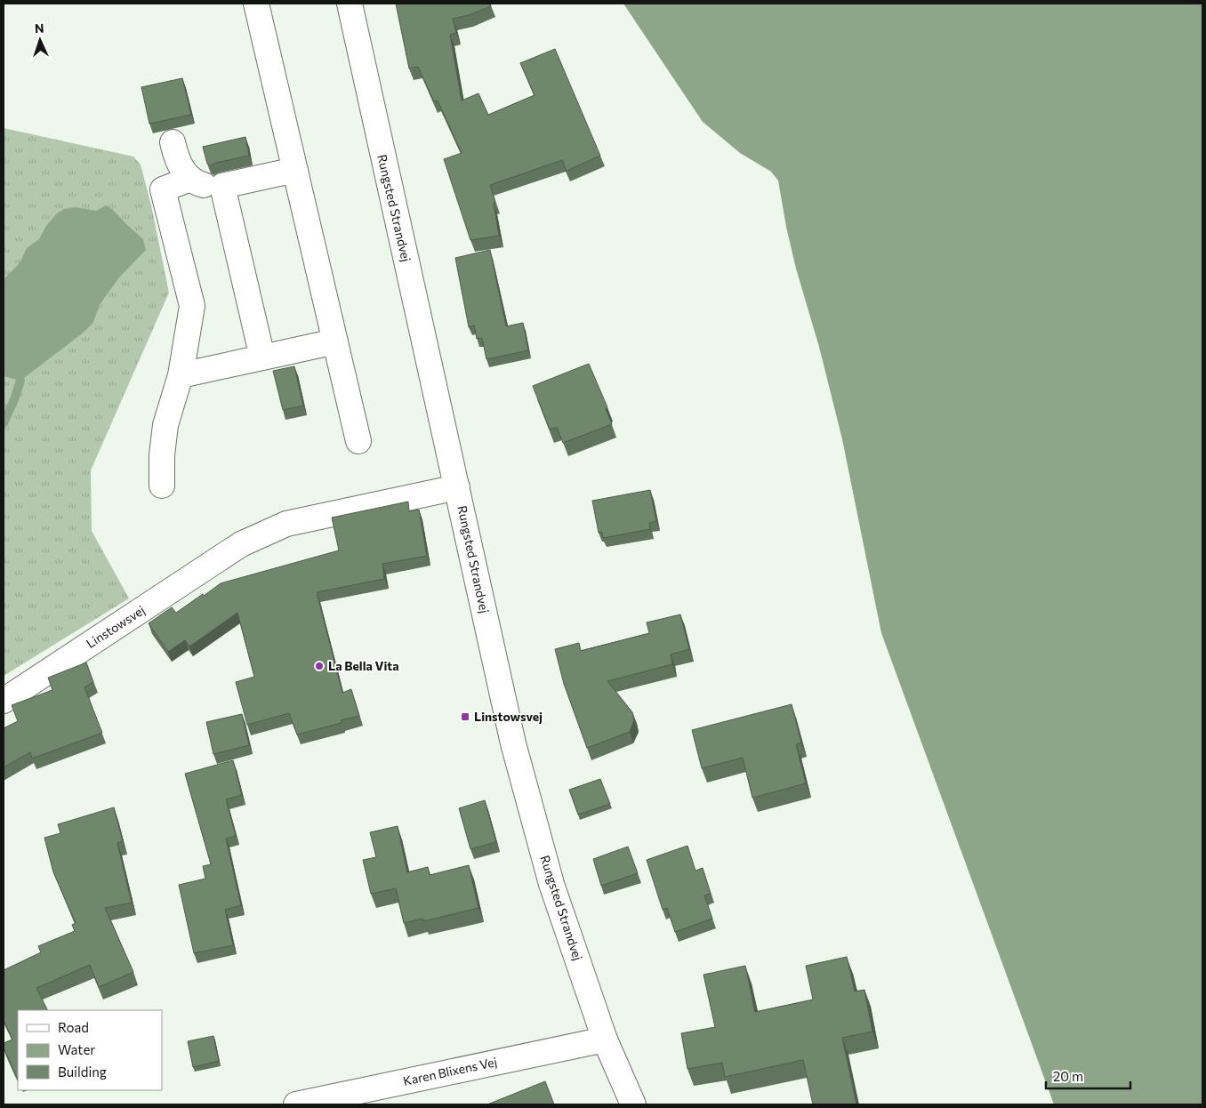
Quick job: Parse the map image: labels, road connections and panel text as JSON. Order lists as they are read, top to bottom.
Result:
{
  "streets": {
    "main road": ["Rungsted Strandvej", "Linstowsvej", "Karen Blixens Vej"]
  },
  "crossings": [
    ["Rungsted Strandvej", "Linstowsvej"],
    ["Rungsted Strandvej", "Karen Blixens Vej"]
  ],
  "places": {
    "other": ["La Bella Vita"],
    "transit": ["Linstowsvej"]
  },
  "legend": ["Road", "Water", "Building"],
  "scale_bar": "20 m",
  "north": "top"
}
